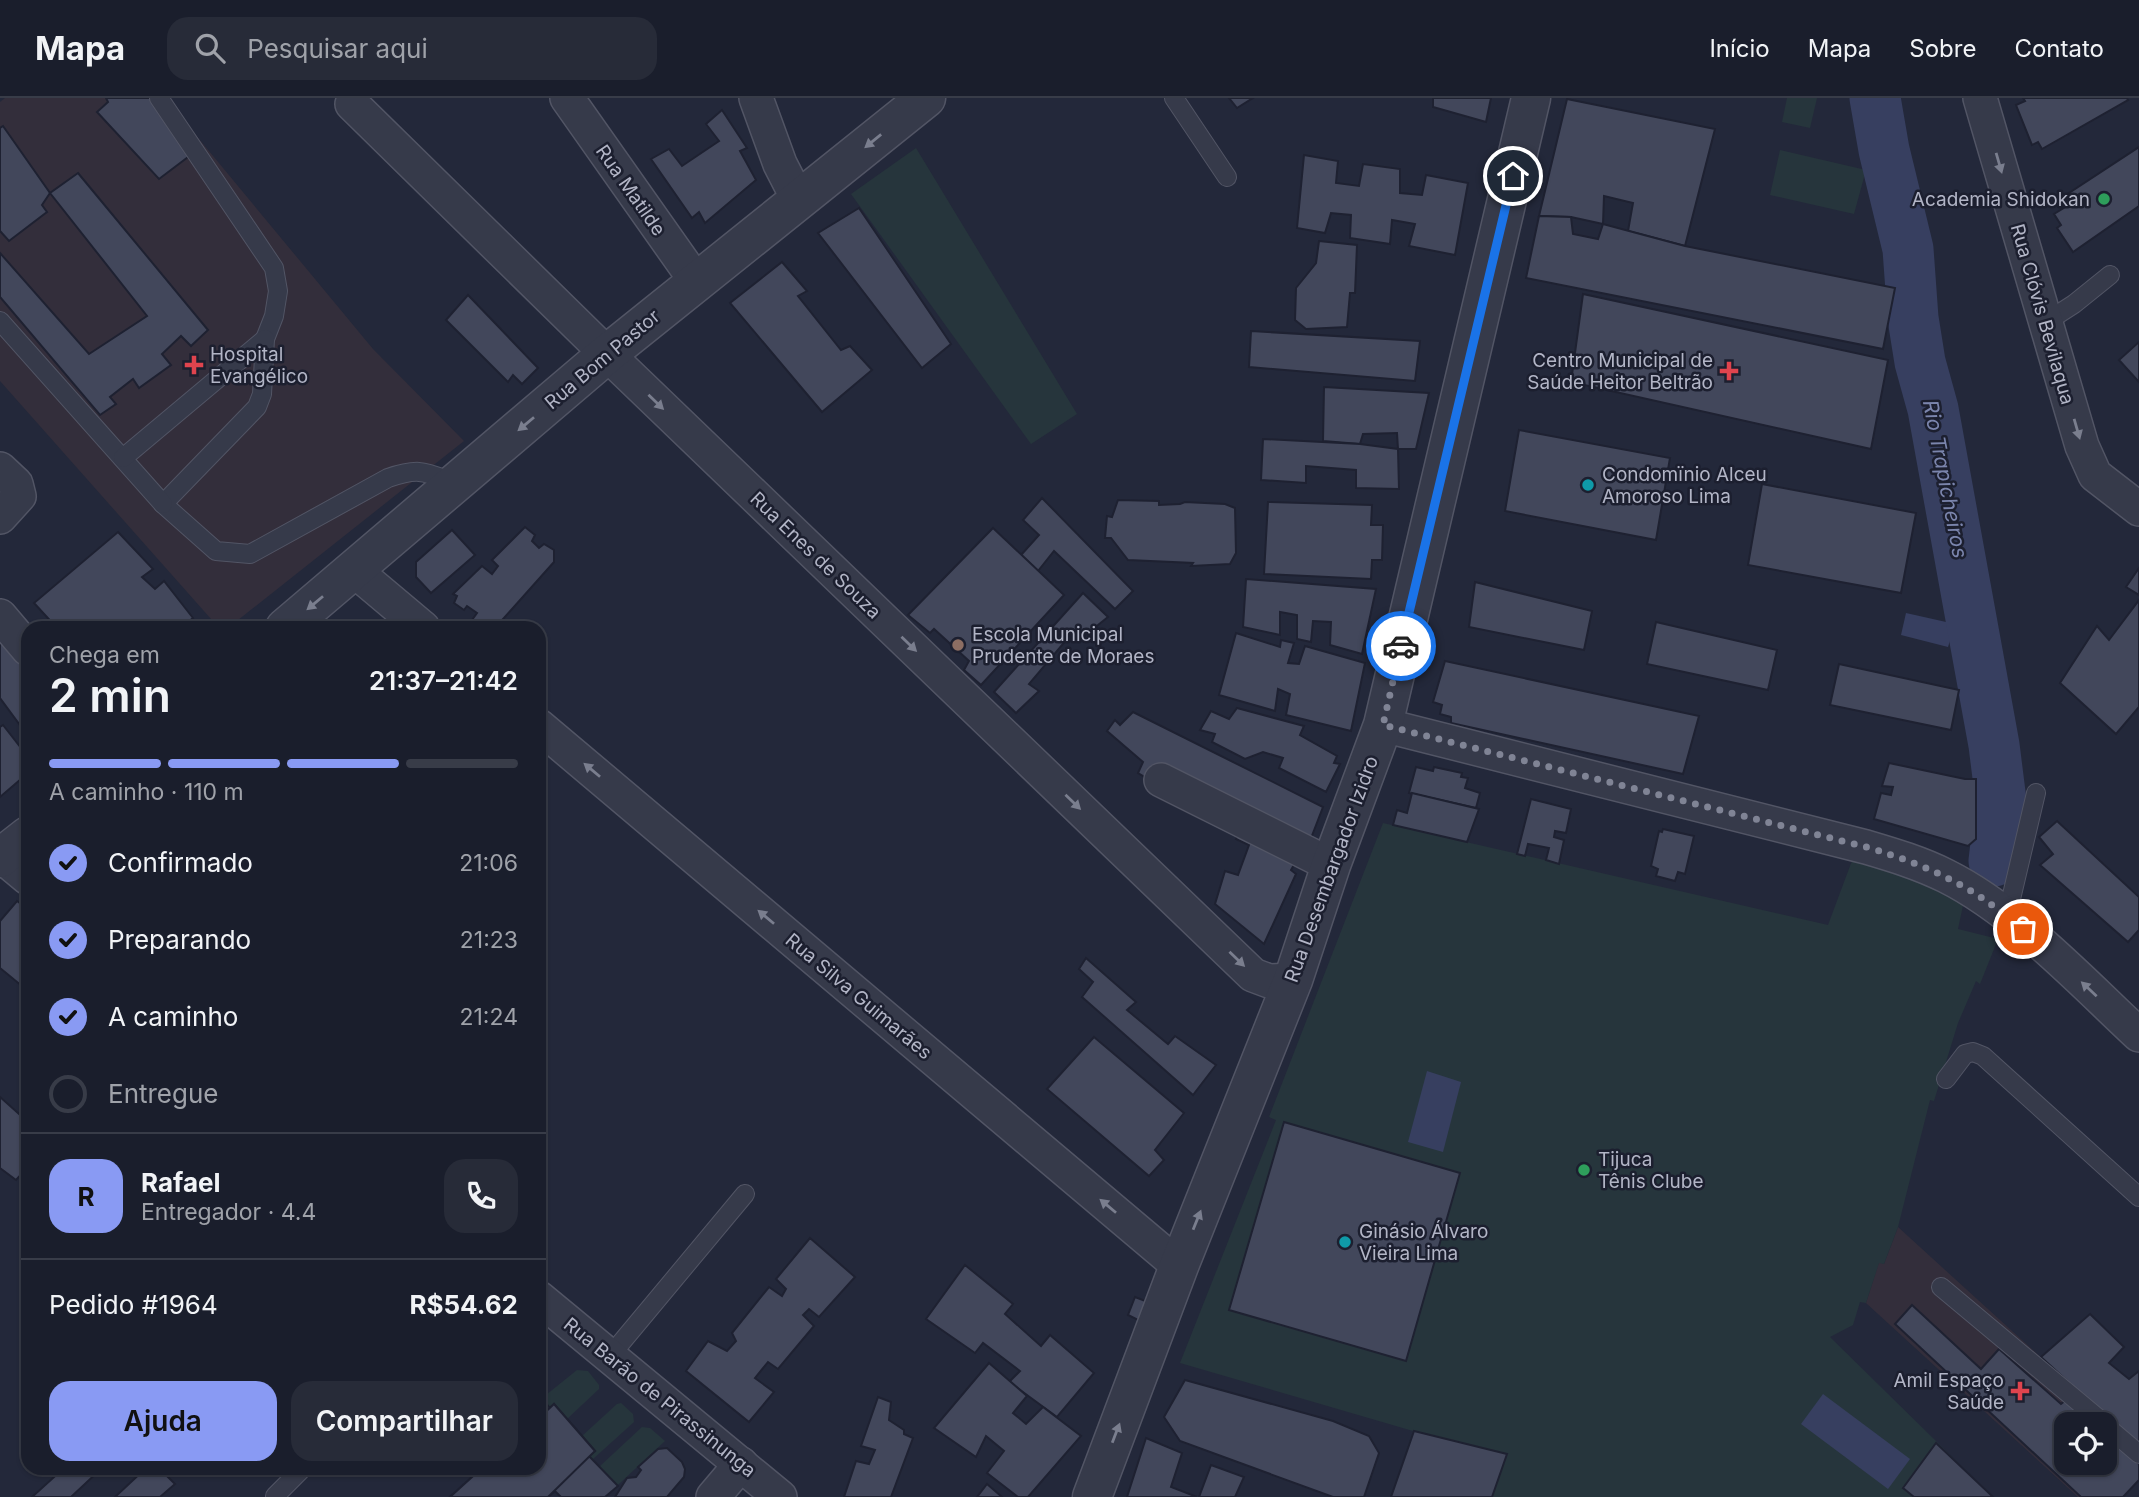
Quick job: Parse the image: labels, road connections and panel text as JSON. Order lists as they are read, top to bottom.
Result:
{
  "streets": {
    "street": [
      "Rua Matilde",
      "Rua Clóvis Bevilaqua",
      "Rua Bom Pastor",
      "Rua Enes de Souza",
      "Rua Desembargador Izidro",
      "Rua Silva Guimarães",
      "Rua Barão de Pirassinunga"
    ]
  },
  "crossings": [
    ["Rua Matilde", "Rua Bom Pastor"],
    ["Rua Bom Pastor", "Rua Enes de Souza"],
    ["Rua Enes de Souza", "Rua Desembargador Izidro"],
    ["Rua Desembargador Izidro", "Rua Silva Guimarães"]
  ],
  "one_way": [
    "Rua Clóvis Bevilaqua",
    "Rua Bom Pastor",
    "Rua Enes de Souza",
    "Rua Desembargador Izidro",
    "Rua Silva Guimarães"
  ],
  "water": ["Rio Trapicheiros"],
  "places": {
    "other": [
      "Academia Shidokan",
      "Condomïnio Alceu Amoroso Lima",
      "Escola Municipal Prudente de Moraes",
      "Tijuca Tênis Clube",
      "Ginásio Álvaro Vieira Lima"
    ],
    "health": ["Hospital Evangélico", "Centro Municipal de Saúde Heitor Beltrão", "Amil Espaço Saúde"]
  },
  "page": {
    "header": "Mapa",
    "search": "Pesquisar aqui",
    "nav": [
      "Início",
      "Mapa",
      "Sobre",
      "Contato"
    ],
    "heading": ["2 min", "Chega em", "21:37–21:42"],
    "panel": [
      "Rafael",
      "Entregador · 4.4",
      "Pedido #1964",
      "R$54.62"
    ],
    "bar": "A caminho · 110 m",
    "list": [
      ["Confirmado", "21:06"],
      ["Preparando", "21:23"],
      ["A caminho", "21:24"],
      "Entregue"
    ],
    "round": "R",
    "buttons": ["Ajuda", "Compartilhar"]
  }
}
